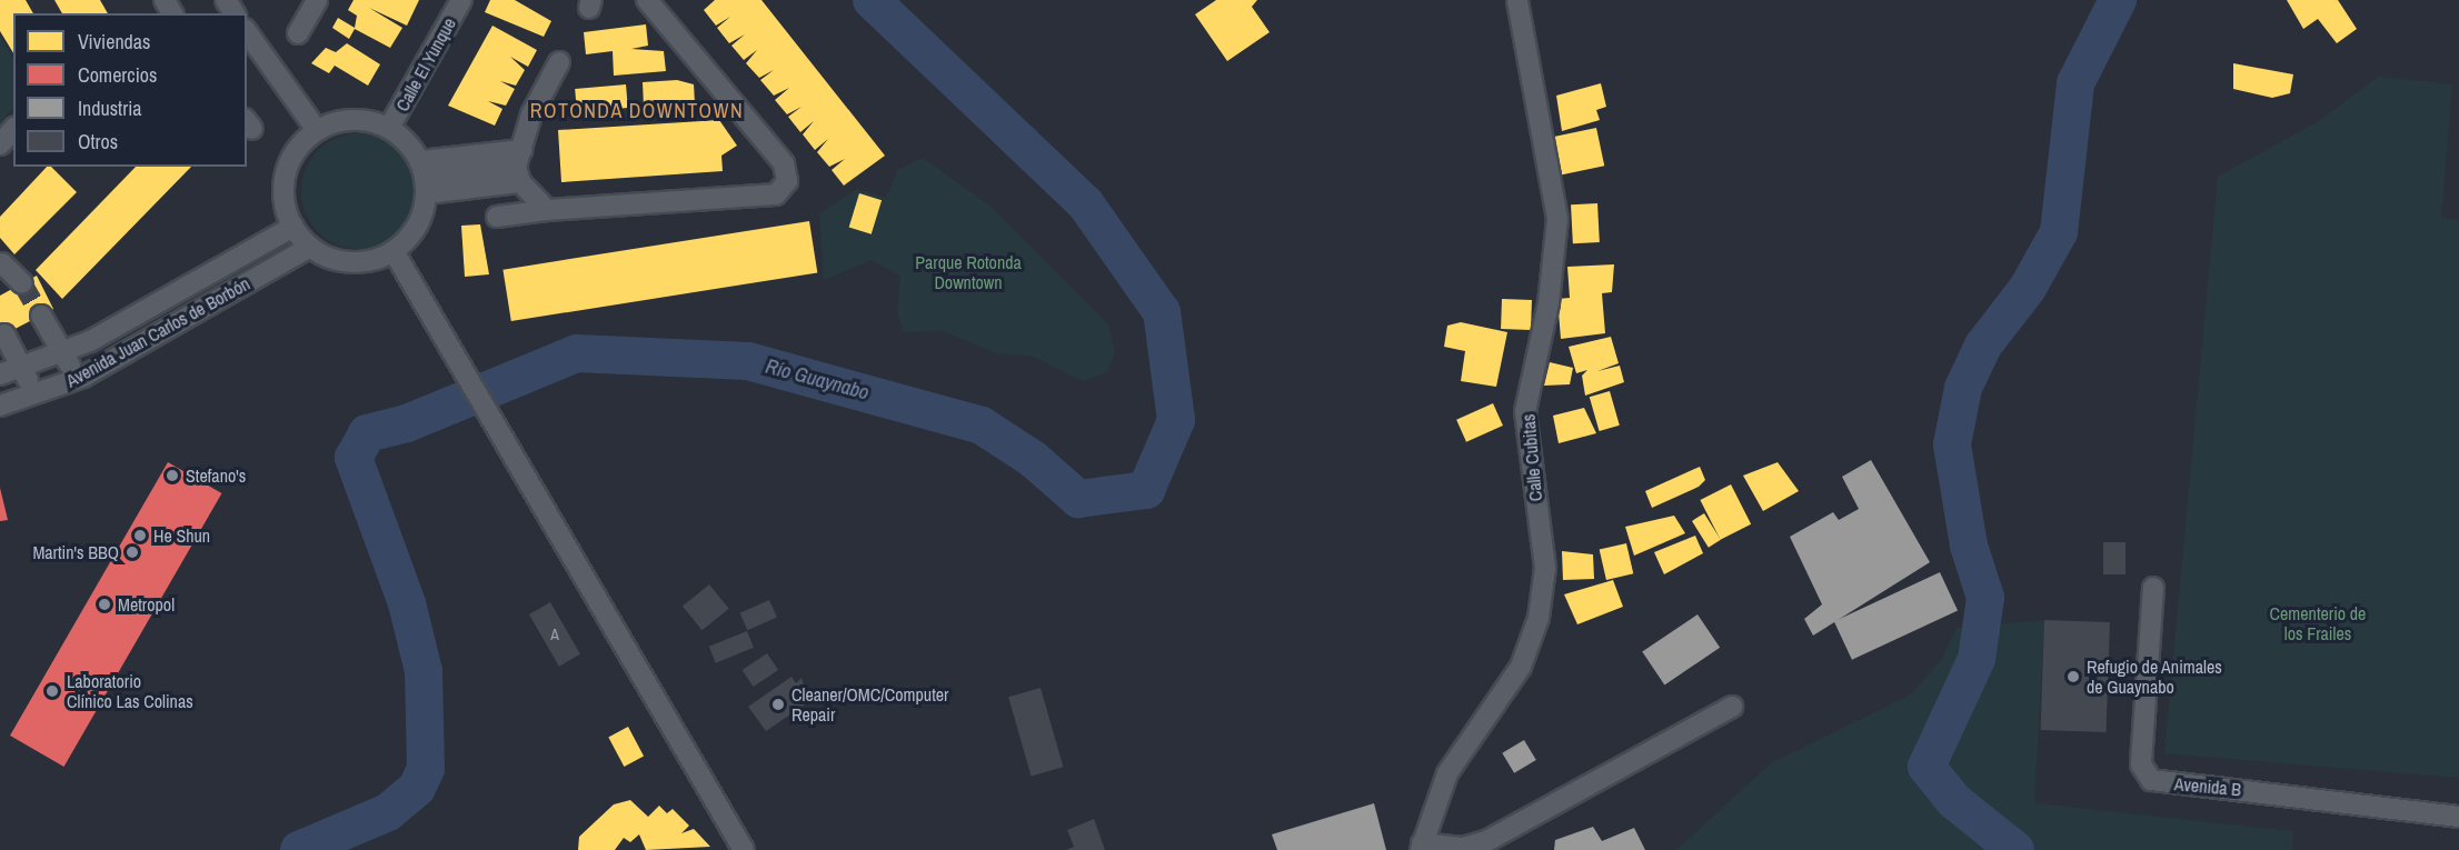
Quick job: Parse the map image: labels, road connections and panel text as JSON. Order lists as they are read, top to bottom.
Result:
{
  "streets": {
    "street": [
      "Calle El Yunque",
      "Avenida Juan Carlos de Borbón",
      "Calle Cubitas",
      "Avenida B"
    ]
  },
  "crossings": [
    ["Calle El Yunque", "Avenida Juan Carlos de Borbón"]
  ],
  "districts": ["ROTONDA DOWNTOWN"],
  "water": ["Río Guaynabo"],
  "parks": ["Parque Rotonda Downtown", "Cementerio de los Frailes"],
  "places": [
    "Stefano's",
    "He Shun",
    "Martin's BBQ",
    "Metropol",
    "Refugio de Animales de Guaynabo",
    "Laboratorio Clínico Las Colinas",
    "Cleaner/OMC/Computer Repair"
  ],
  "house_numbers": ["A"],
  "legend": [
    "Viviendas",
    "Comercios",
    "Industria",
    "Otros"
  ]
}
